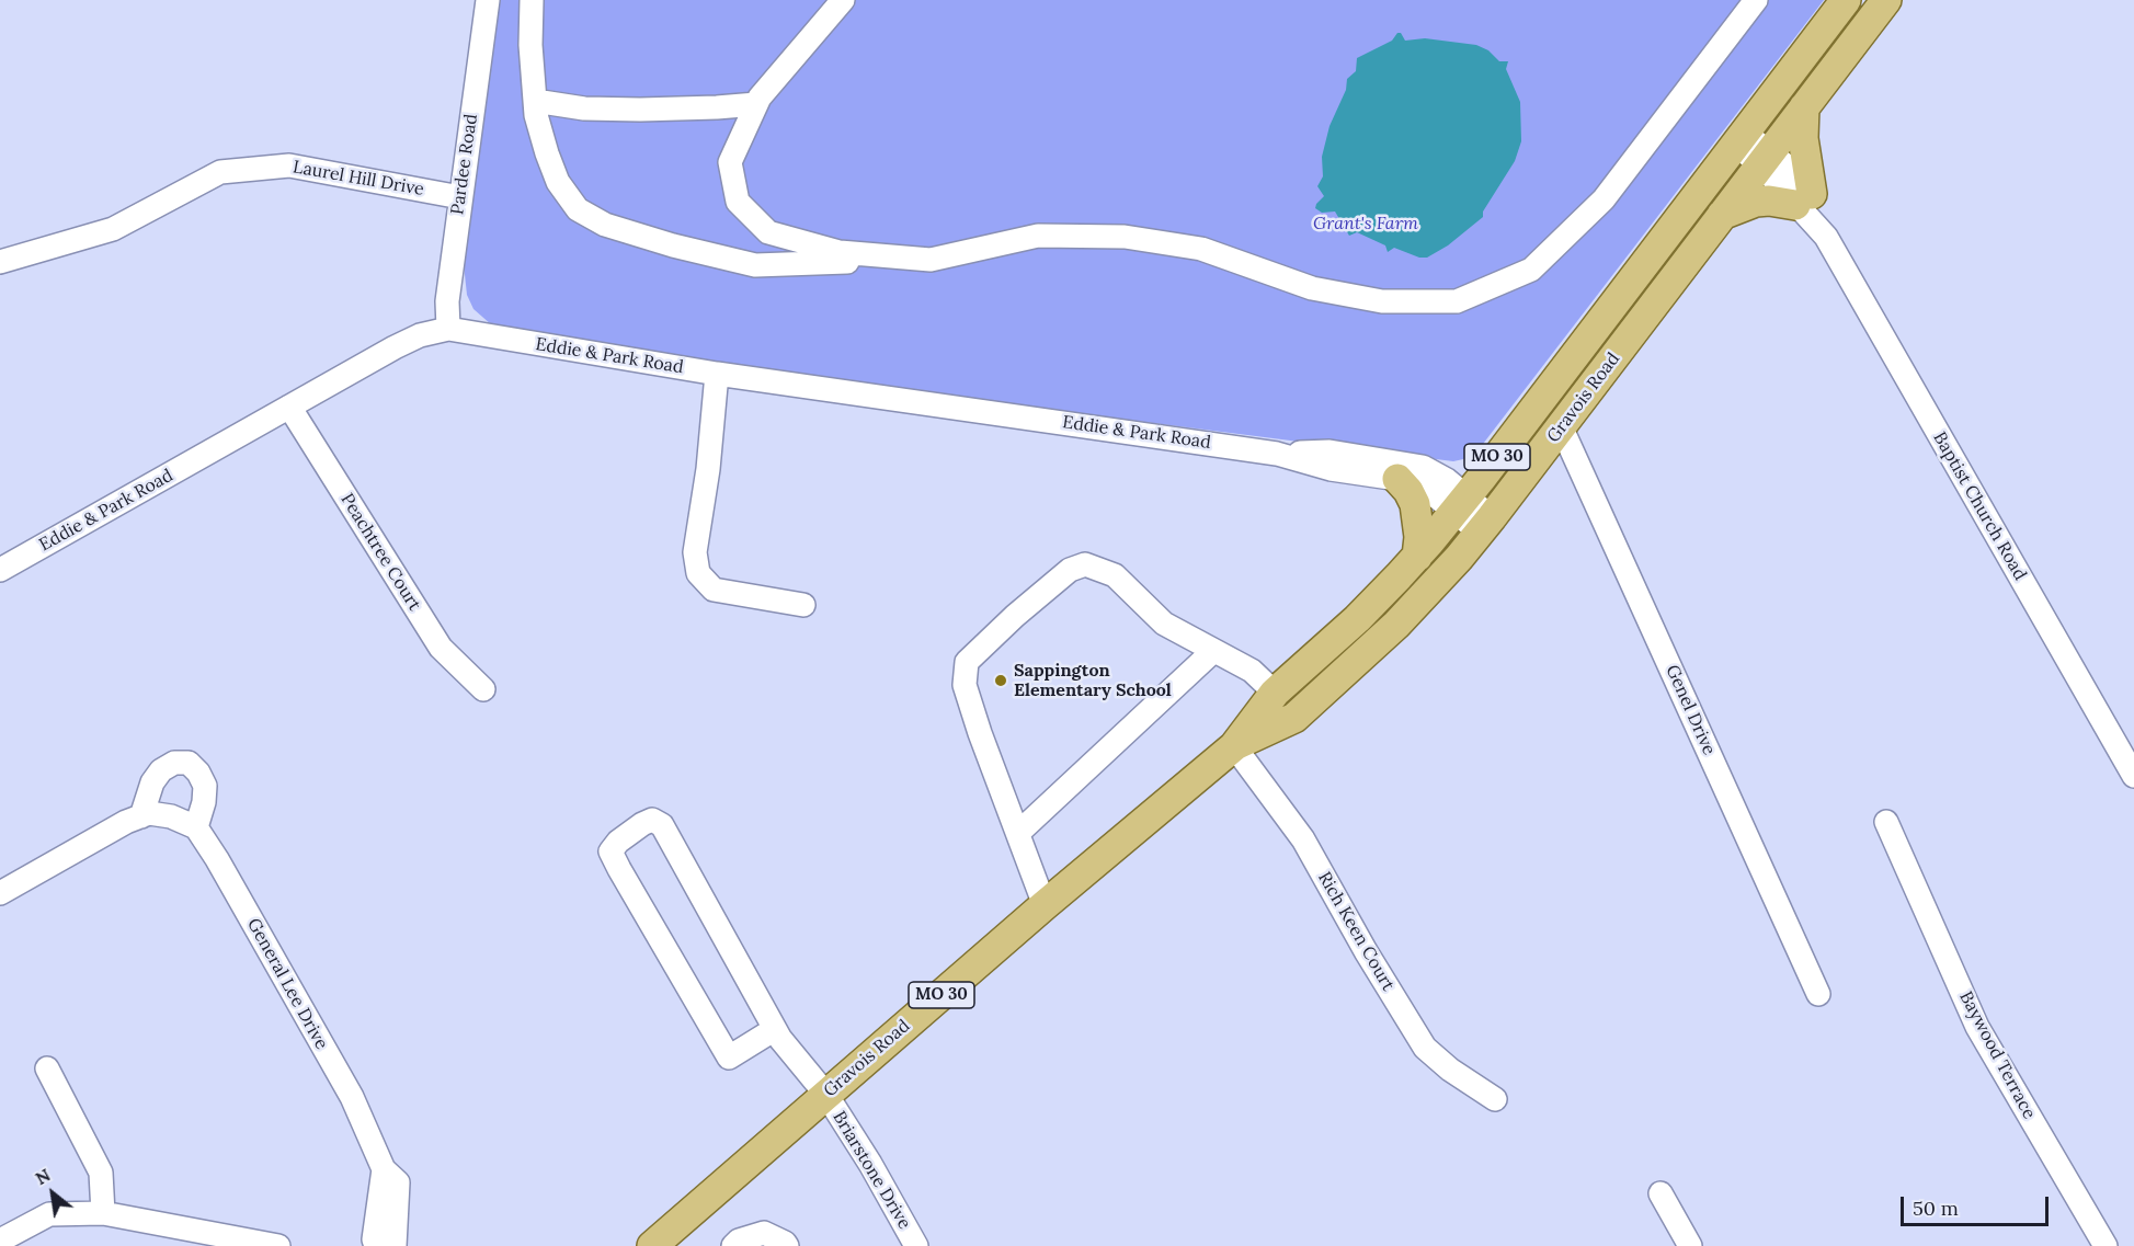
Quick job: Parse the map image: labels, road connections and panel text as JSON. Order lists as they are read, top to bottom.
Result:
{
  "streets": {
    "main road": ["Gravois Road", "MO 30"],
    "street": [
      "Pardee Road",
      "Laurel Hill Drive",
      "Eddie & Park Road",
      "Baptist Church Road",
      "Peachtree Court",
      "Genel Drive",
      "Rich Keen Court",
      "General Lee Drive",
      "Baywood Terrace",
      "Briarstone Drive"
    ]
  },
  "crossings": [
    ["Pardee Road", "Laurel Hill Drive"],
    ["Pardee Road", "Eddie & Park Road"],
    ["Eddie & Park Road", "Gravois Road"],
    ["Eddie & Park Road", "Peachtree Court"],
    ["Gravois Road", "Baptist Church Road"],
    ["Gravois Road", "Genel Drive"],
    ["Gravois Road", "Rich Keen Court"],
    ["Gravois Road", "Briarstone Drive"]
  ],
  "parks": ["Grant's Farm"],
  "places": ["Sappington Elementary School"],
  "scale_bar": "50 m",
  "north": "top left"
}
